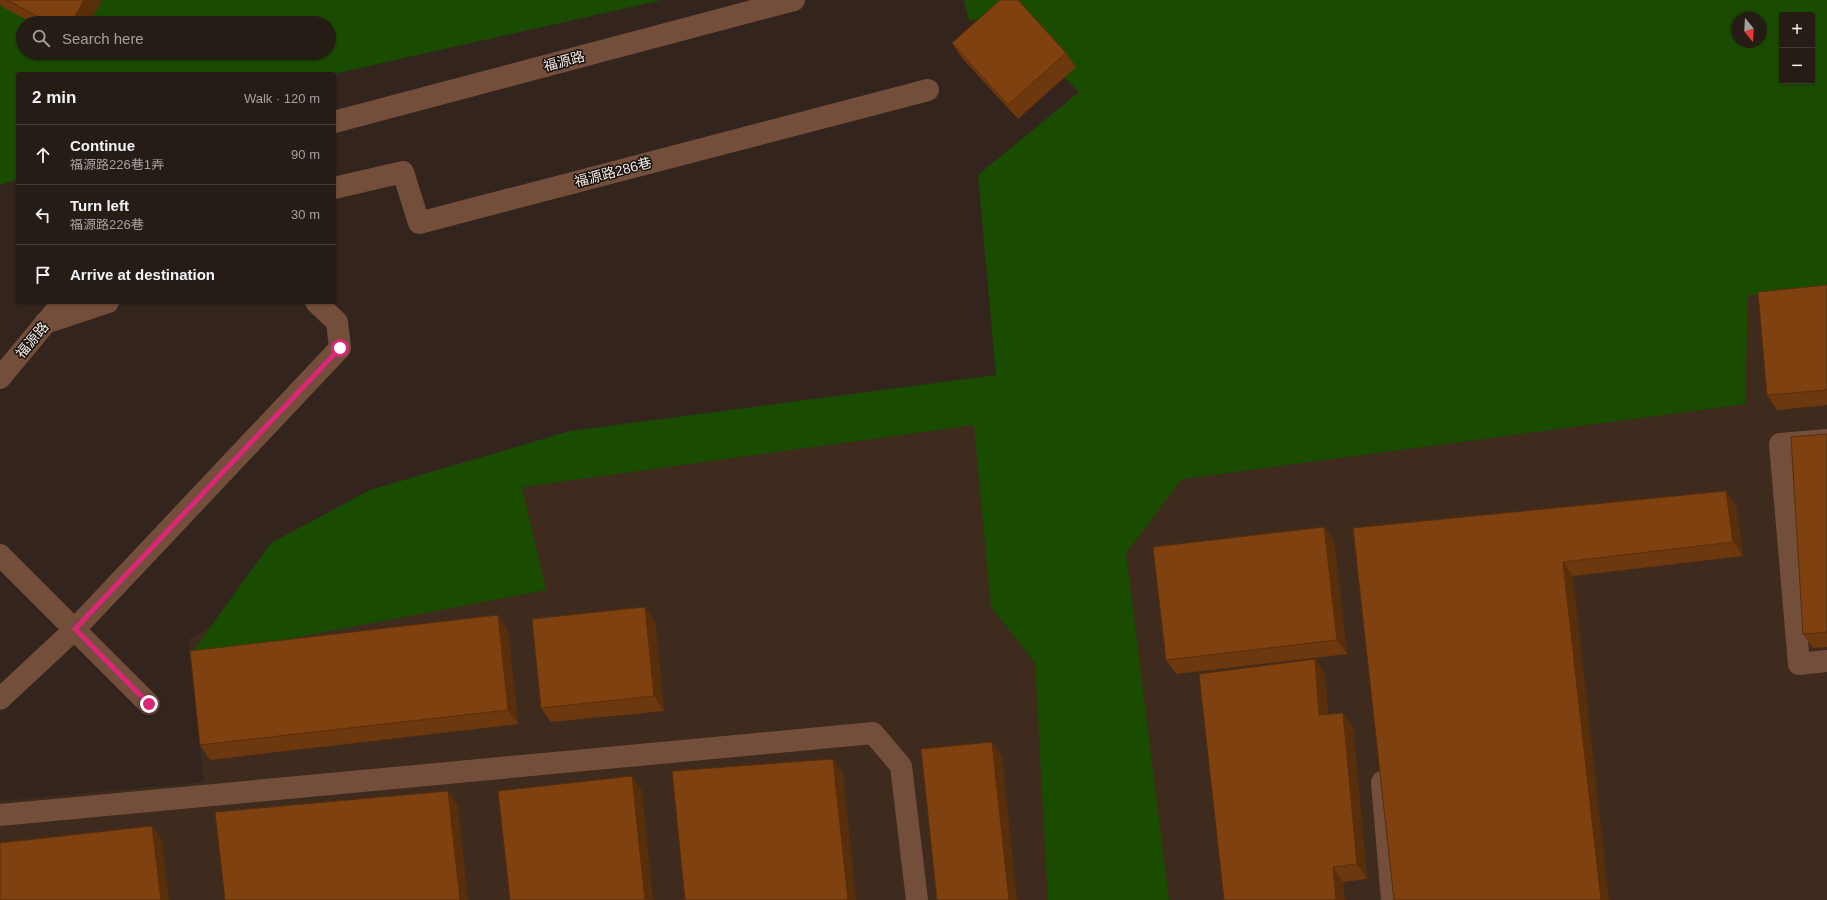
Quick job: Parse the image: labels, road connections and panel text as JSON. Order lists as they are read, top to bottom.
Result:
{
  "streets": {
    "street": ["福源路", "福源路286巷"]
  },
  "north": "bottom",
  "page": {
    "map_buttons": ["+", "−"],
    "search": "Search here",
    "heading": ["2 min", "Walk · 120 m"],
    "list": [
      ["Continue", "福源路226巷1弄", "90 m"],
      ["Turn left", "福源路226巷", "30 m"],
      "Arrive at destination"
    ]
  }
}
